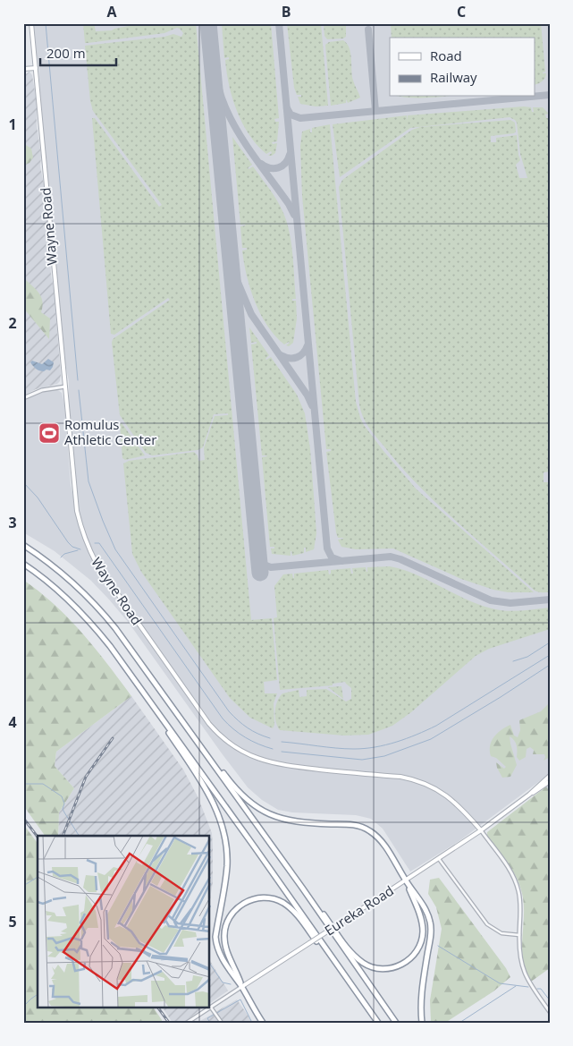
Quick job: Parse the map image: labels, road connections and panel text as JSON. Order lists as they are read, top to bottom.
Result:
{
  "streets": {
    "main road": ["Wayne Road", "Eureka Road"]
  },
  "crossings": [
    ["Wayne Road", "Eureka Road"]
  ],
  "places": {
    "sports": ["Romulus Athletic Center"]
  },
  "legend": ["Road", "Railway"],
  "scale_bar": "200 m",
  "grid": {
    "columns": ["A", "B", "C"],
    "rows": [
      "1",
      "2",
      "3",
      "4",
      "5"
    ]
  }
}
